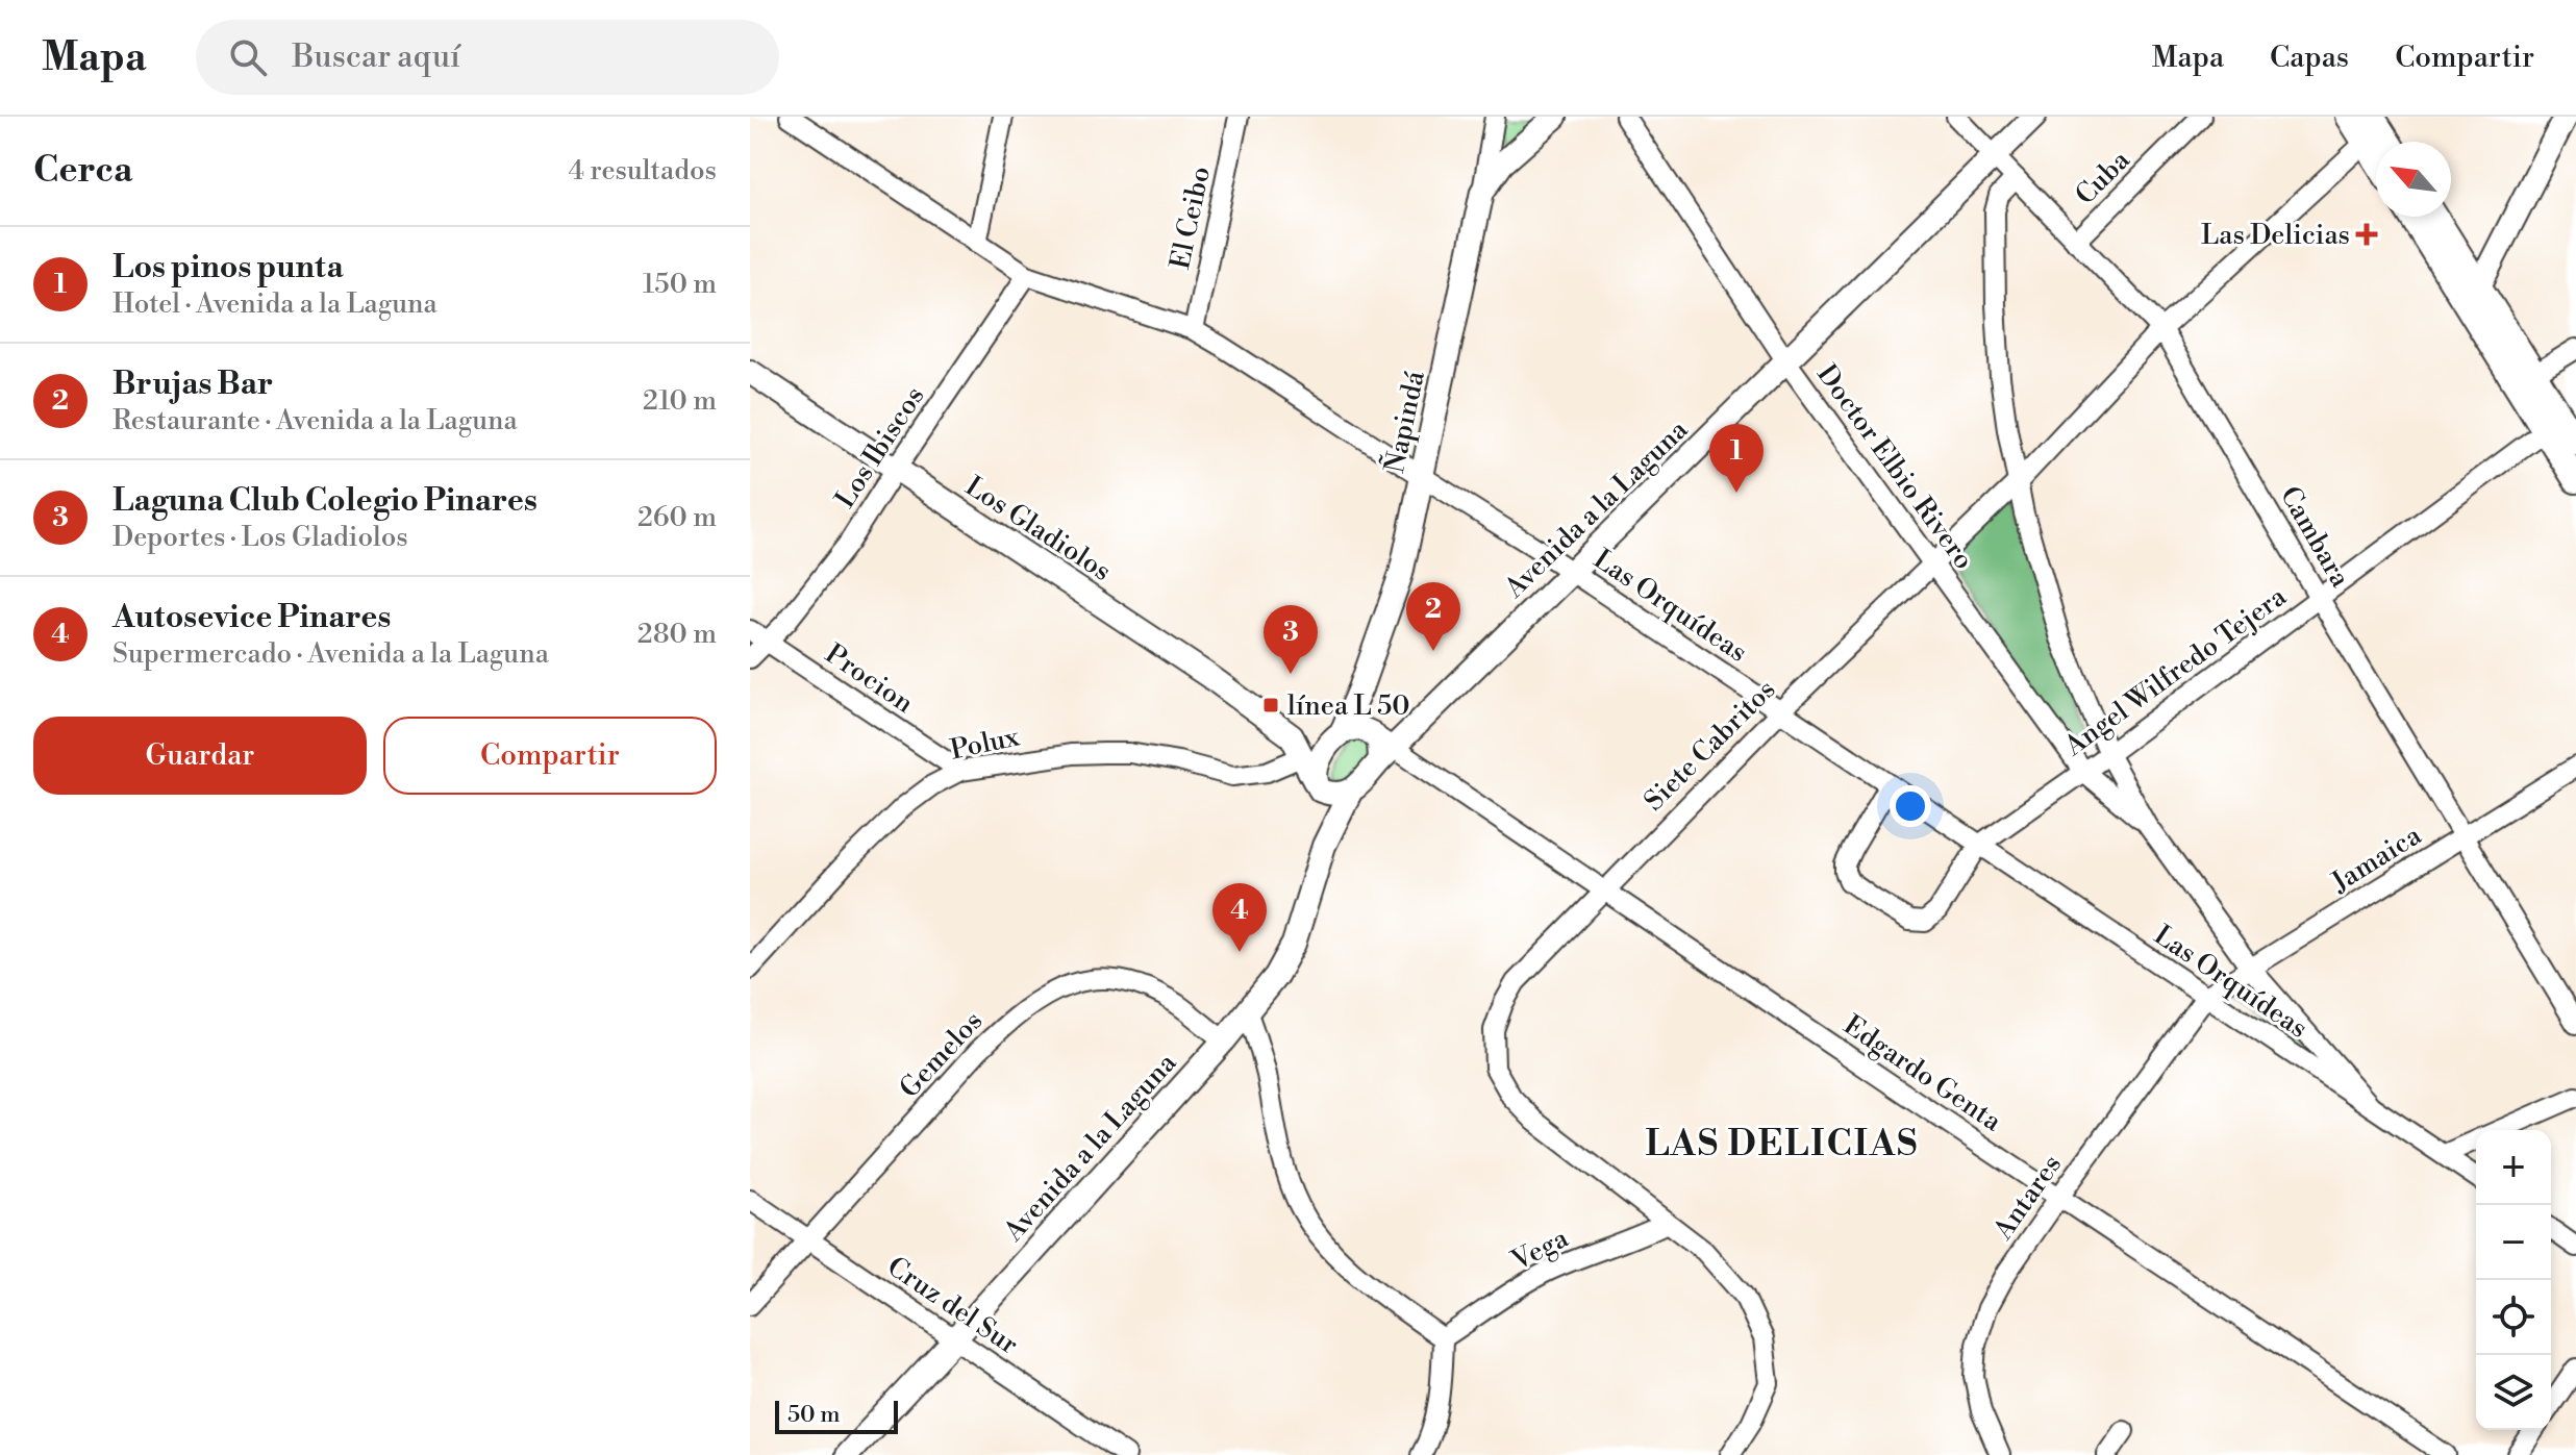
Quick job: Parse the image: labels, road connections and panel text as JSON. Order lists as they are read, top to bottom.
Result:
{
  "streets": {
    "street": [
      "Cuba",
      "El Ceibo",
      "Ñapindá",
      "Los Ibiscos",
      "Doctor Elbio Rivero",
      "Avenida a la Laguna",
      "Los Gladiolos",
      "Cambara",
      "Las Orquídeas",
      "Angel Wilfredo Tejera",
      "Procion",
      "Polux",
      "Siete Cabritos",
      "Jamaica",
      "Gemelos",
      "Edgardo Genta",
      "Antares",
      "Vega",
      "Cruz del Sur"
    ]
  },
  "crossings": [
    ["Cuba", "Cambara"],
    ["El Ceibo", "Las Orquídeas"],
    ["Ñapindá", "Avenida a la Laguna"],
    ["Ñapindá", "Los Gladiolos"],
    ["Ñapindá", "Las Orquídeas"],
    ["Ñapindá", "Edgardo Genta"],
    ["Los Ibiscos", "Los Gladiolos"],
    ["Los Ibiscos", "Las Orquídeas"],
    ["Los Ibiscos", "Procion"],
    ["Doctor Elbio Rivero", "Avenida a la Laguna"],
    ["Doctor Elbio Rivero", "Angel Wilfredo Tejera"],
    ["Doctor Elbio Rivero", "Siete Cabritos"],
    ["Avenida a la Laguna", "Los Gladiolos"],
    ["Avenida a la Laguna", "Cambara"],
    ["Avenida a la Laguna", "Las Orquídeas"],
    ["Avenida a la Laguna", "Gemelos"],
    ["Avenida a la Laguna", "Edgardo Genta"],
    ["Avenida a la Laguna", "Cruz del Sur"],
    ["Los Gladiolos", "Polux"],
    ["Los Gladiolos", "Edgardo Genta"],
    ["Cambara", "Angel Wilfredo Tejera"],
    ["Cambara", "Siete Cabritos"],
    ["Cambara", "Jamaica"],
    ["Las Orquídeas", "Angel Wilfredo Tejera"],
    ["Las Orquídeas", "Siete Cabritos"],
    ["Las Orquídeas", "Jamaica"],
    ["Las Orquídeas", "Antares"],
    ["Procion", "Polux"],
    ["Siete Cabritos", "Edgardo Genta"],
    ["Siete Cabritos", "Vega"],
    ["Jamaica", "Antares"],
    ["Gemelos", "Cruz del Sur"],
    ["Edgardo Genta", "Antares"]
  ],
  "districts": ["LAS DELICIAS"],
  "places": {
    "health": ["Las Delicias"],
    "transit": ["línea L 50"]
  },
  "scale_bar": "50 m",
  "north": "top left",
  "page": {
    "header": "Mapa",
    "search": "Buscar aquí",
    "nav": ["Mapa", "Capas", "Compartir"],
    "heading": ["Cerca", "4 resultados"],
    "list": [
      {
        "mark": "1",
        "name": "Los pinos punta",
        "note": "Hotel · Avenida a la Laguna",
        "value": "150 m"
      },
      {
        "mark": "2",
        "name": "Brujas Bar",
        "note": "Restaurante · Avenida a la Laguna",
        "value": "210 m"
      },
      {
        "mark": "3",
        "name": "Laguna Club Colegio Pinares",
        "note": "Deportes · Los Gladiolos",
        "value": "260 m"
      },
      {
        "mark": "4",
        "name": "Autosevice Pinares",
        "note": "Supermercado · Avenida a la Laguna",
        "value": "280 m"
      }
    ],
    "pins": [
      "1",
      "2",
      "3",
      "4"
    ],
    "buttons": ["Guardar", "Compartir"],
    "map_buttons": ["+", "−"],
    "scale": "50 m"
  }
}
